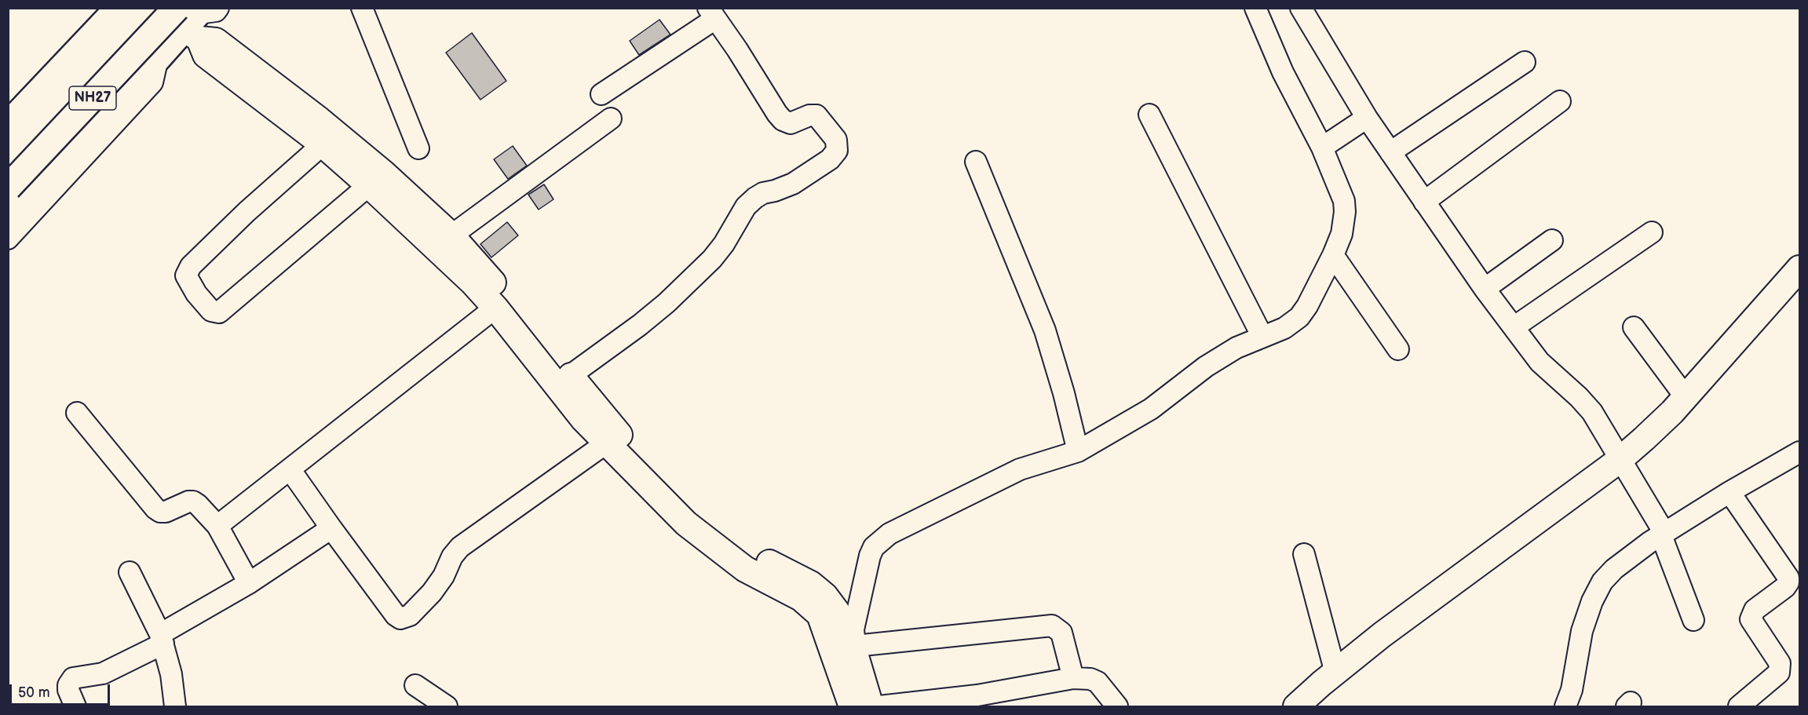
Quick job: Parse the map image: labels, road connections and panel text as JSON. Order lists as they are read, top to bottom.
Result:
{
  "streets": {
    "highway": ["NH27"]
  },
  "scale_bar": "50 m"
}
